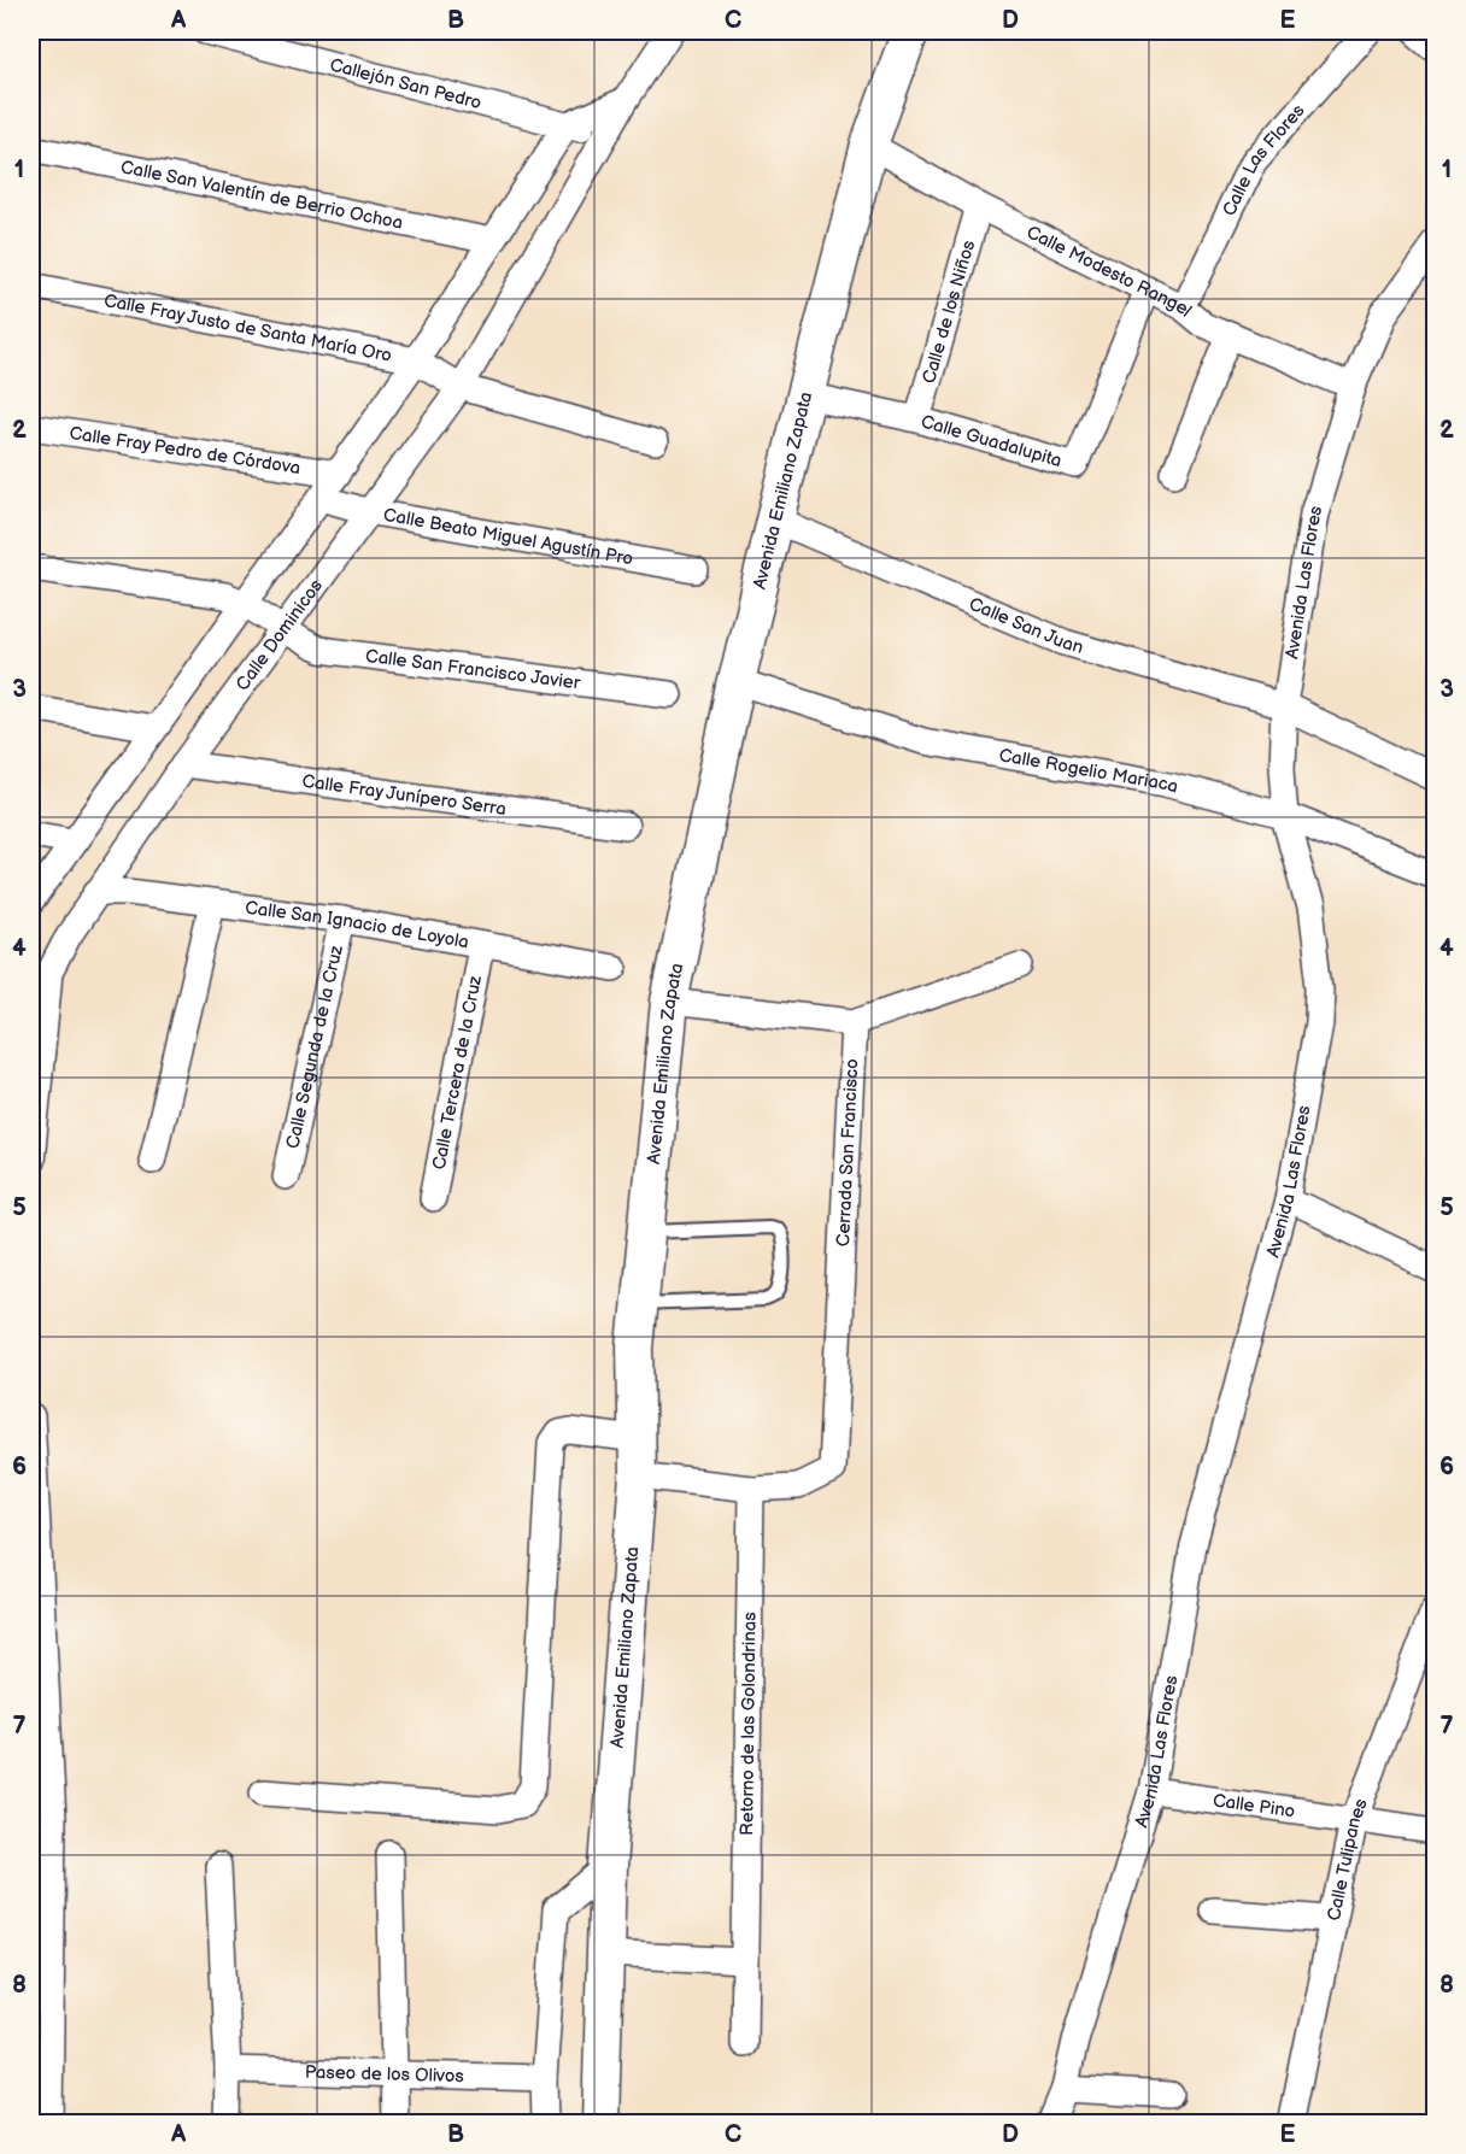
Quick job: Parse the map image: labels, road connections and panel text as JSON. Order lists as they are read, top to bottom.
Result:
{
  "streets": {
    "main road": ["Avenida Emiliano Zapata"],
    "street": [
      "Callejón San Pedro",
      "Calle Las Flores",
      "Calle San Valentín de Berrio Ochoa",
      "Calle Modesto Rangel",
      "Calle de los Niños",
      "Calle Fray Justo de Santa María Oro",
      "Calle Guadalupita",
      "Calle Fray Pedro de Córdova",
      "Calle Beato Miguel Agustín Pro",
      "Avenida Las Flores",
      "Calle San Juan",
      "Calle Dominicos",
      "Calle San Francisco Javier",
      "Calle Rogelio Mariaca",
      "Calle Fray Junípero Serra",
      "Calle San Ignacio de Loyola",
      "Calle Segunda de la Cruz",
      "Calle Tercera de la Cruz",
      "Cerrada San Francisco",
      "Retorno de las Golondrinas",
      "Calle Pino",
      "Calle Tulipanes",
      "Paseo de los Olivos"
    ]
  },
  "crossings": [
    ["Callejón San Pedro", "Calle Dominicos"],
    ["Calle Las Flores", "Calle Modesto Rangel"],
    ["Calle Modesto Rangel", "Calle de los Niños"],
    ["Calle Modesto Rangel", "Calle Guadalupita"],
    ["Calle Modesto Rangel", "Avenida Emiliano Zapata"],
    ["Calle Modesto Rangel", "Avenida Las Flores"],
    ["Calle de los Niños", "Calle Guadalupita"],
    ["Calle Fray Justo de Santa María Oro", "Calle Dominicos"],
    ["Calle Guadalupita", "Avenida Emiliano Zapata"],
    ["Avenida Emiliano Zapata", "Calle San Juan"],
    ["Avenida Emiliano Zapata", "Calle Rogelio Mariaca"],
    ["Calle Beato Miguel Agustín Pro", "Calle Dominicos"],
    ["Avenida Las Flores", "Calle San Juan"],
    ["Avenida Las Flores", "Calle Rogelio Mariaca"],
    ["Avenida Las Flores", "Calle Pino"],
    ["Calle Dominicos", "Calle San Francisco Javier"],
    ["Calle Dominicos", "Calle Fray Junípero Serra"],
    ["Calle Dominicos", "Calle San Ignacio de Loyola"],
    ["Calle San Ignacio de Loyola", "Calle Segunda de la Cruz"],
    ["Calle San Ignacio de Loyola", "Calle Tercera de la Cruz"],
    ["Cerrada San Francisco", "Retorno de las Golondrinas"],
    ["Calle Pino", "Calle Tulipanes"]
  ],
  "grid": {
    "columns": [
      "A",
      "B",
      "C",
      "D",
      "E"
    ],
    "rows": [
      "1",
      "2",
      "3",
      "4",
      "5",
      "6",
      "7",
      "8"
    ]
  }
}
